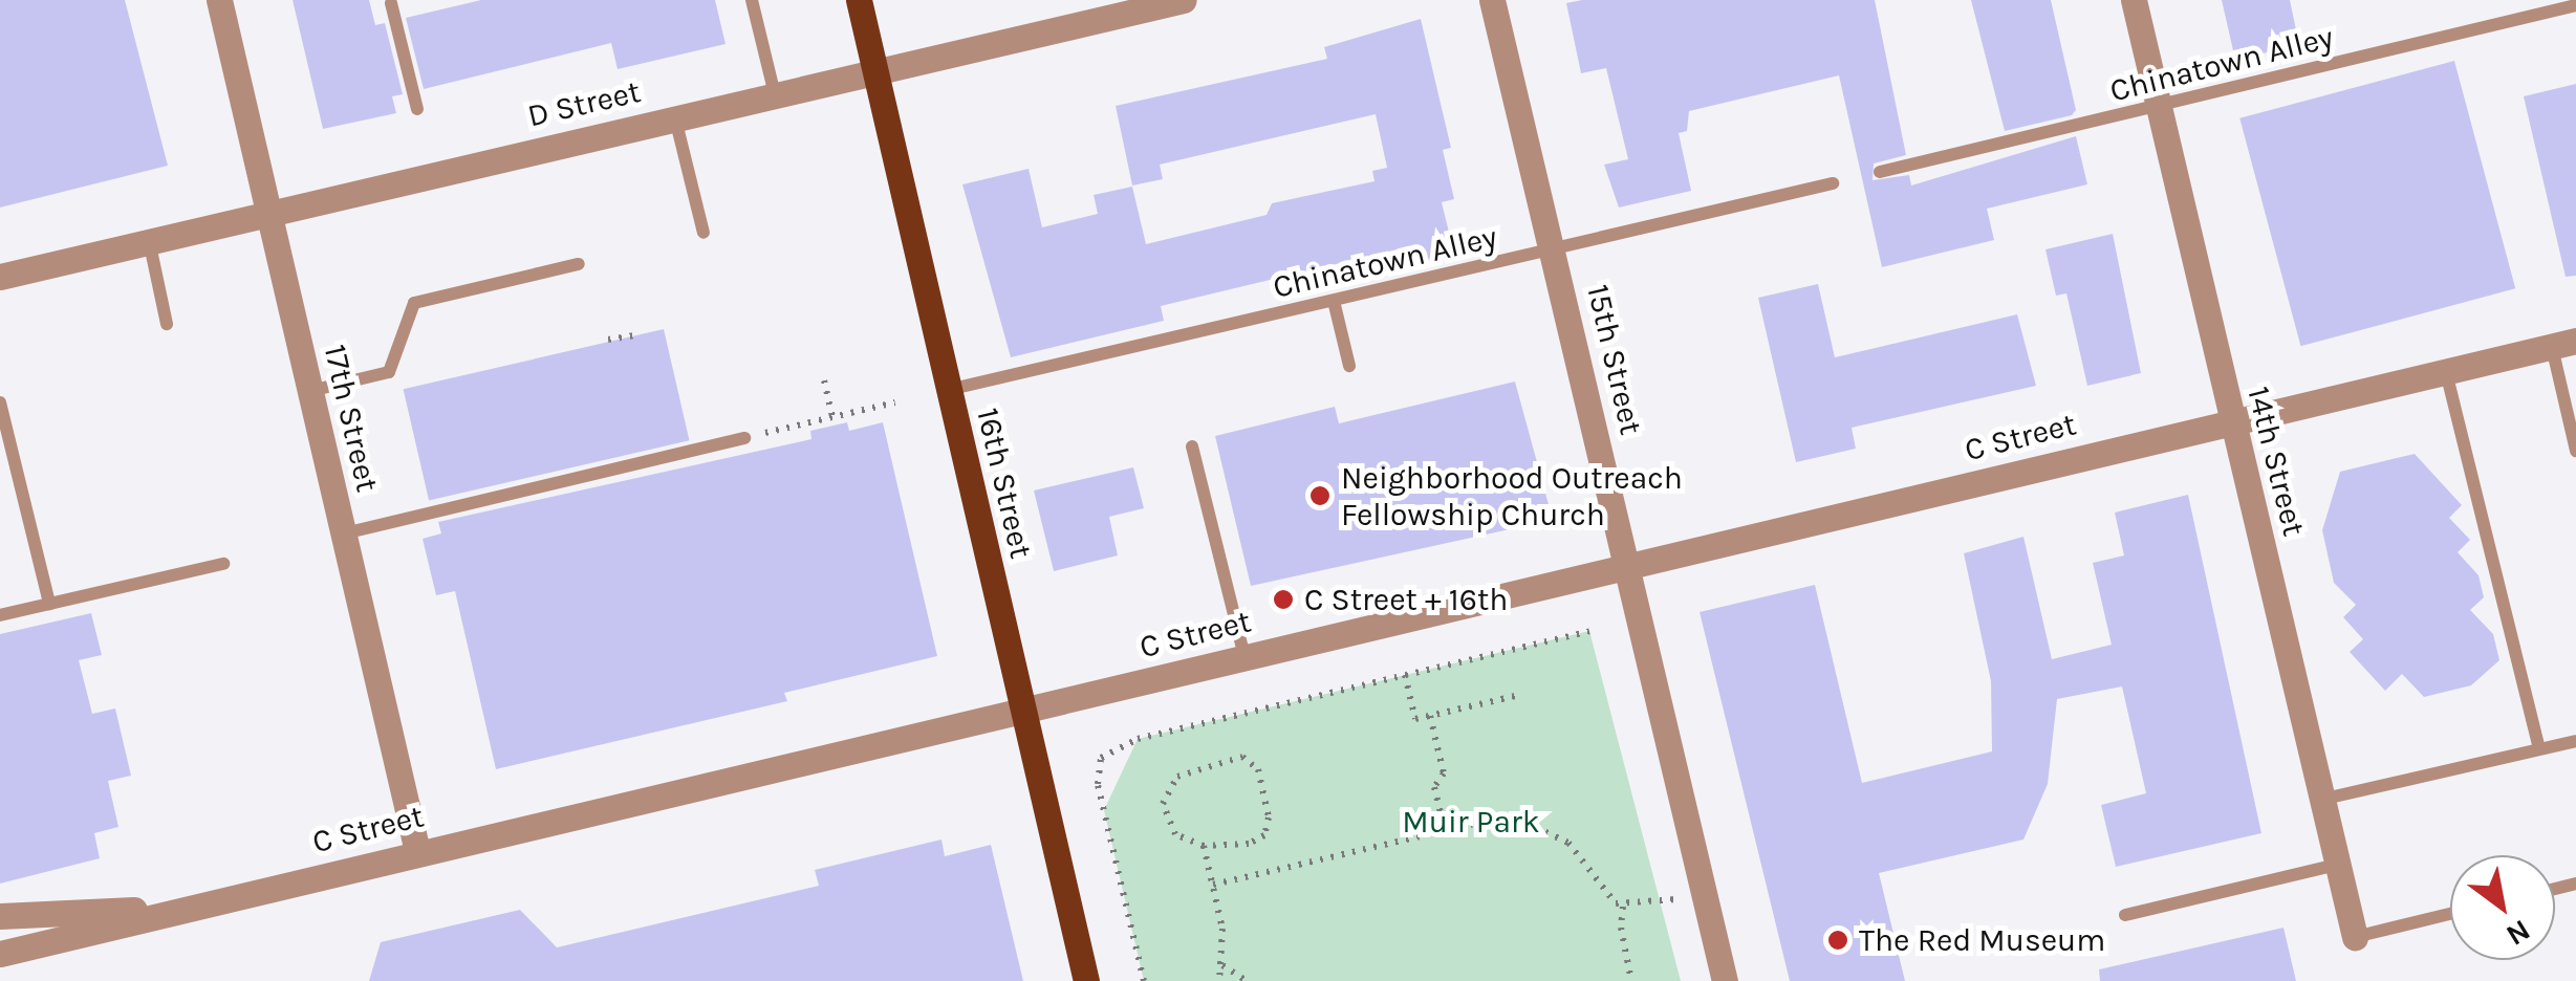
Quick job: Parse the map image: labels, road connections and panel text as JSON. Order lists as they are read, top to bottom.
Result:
{
  "streets": {
    "main road": ["16th Street"],
    "street": [
      "D Street",
      "15th Street",
      "17th Street",
      "C Street",
      "14th Street"
    ],
    "lane": ["Chinatown Alley"]
  },
  "crossings": [
    ["Chinatown Alley", "15th Street"],
    ["Chinatown Alley", "14th Street"],
    ["Chinatown Alley", "16th Street"],
    ["D Street", "17th Street"],
    ["D Street", "16th Street"],
    ["15th Street", "C Street"],
    ["17th Street", "C Street"],
    ["C Street", "14th Street"],
    ["C Street", "16th Street"]
  ],
  "parks": ["Muir Park"],
  "places": ["Neighborhood Outreach Fellowship Church", "C Street + 16th", "The Red Museum"],
  "north": "bottom right"
}
